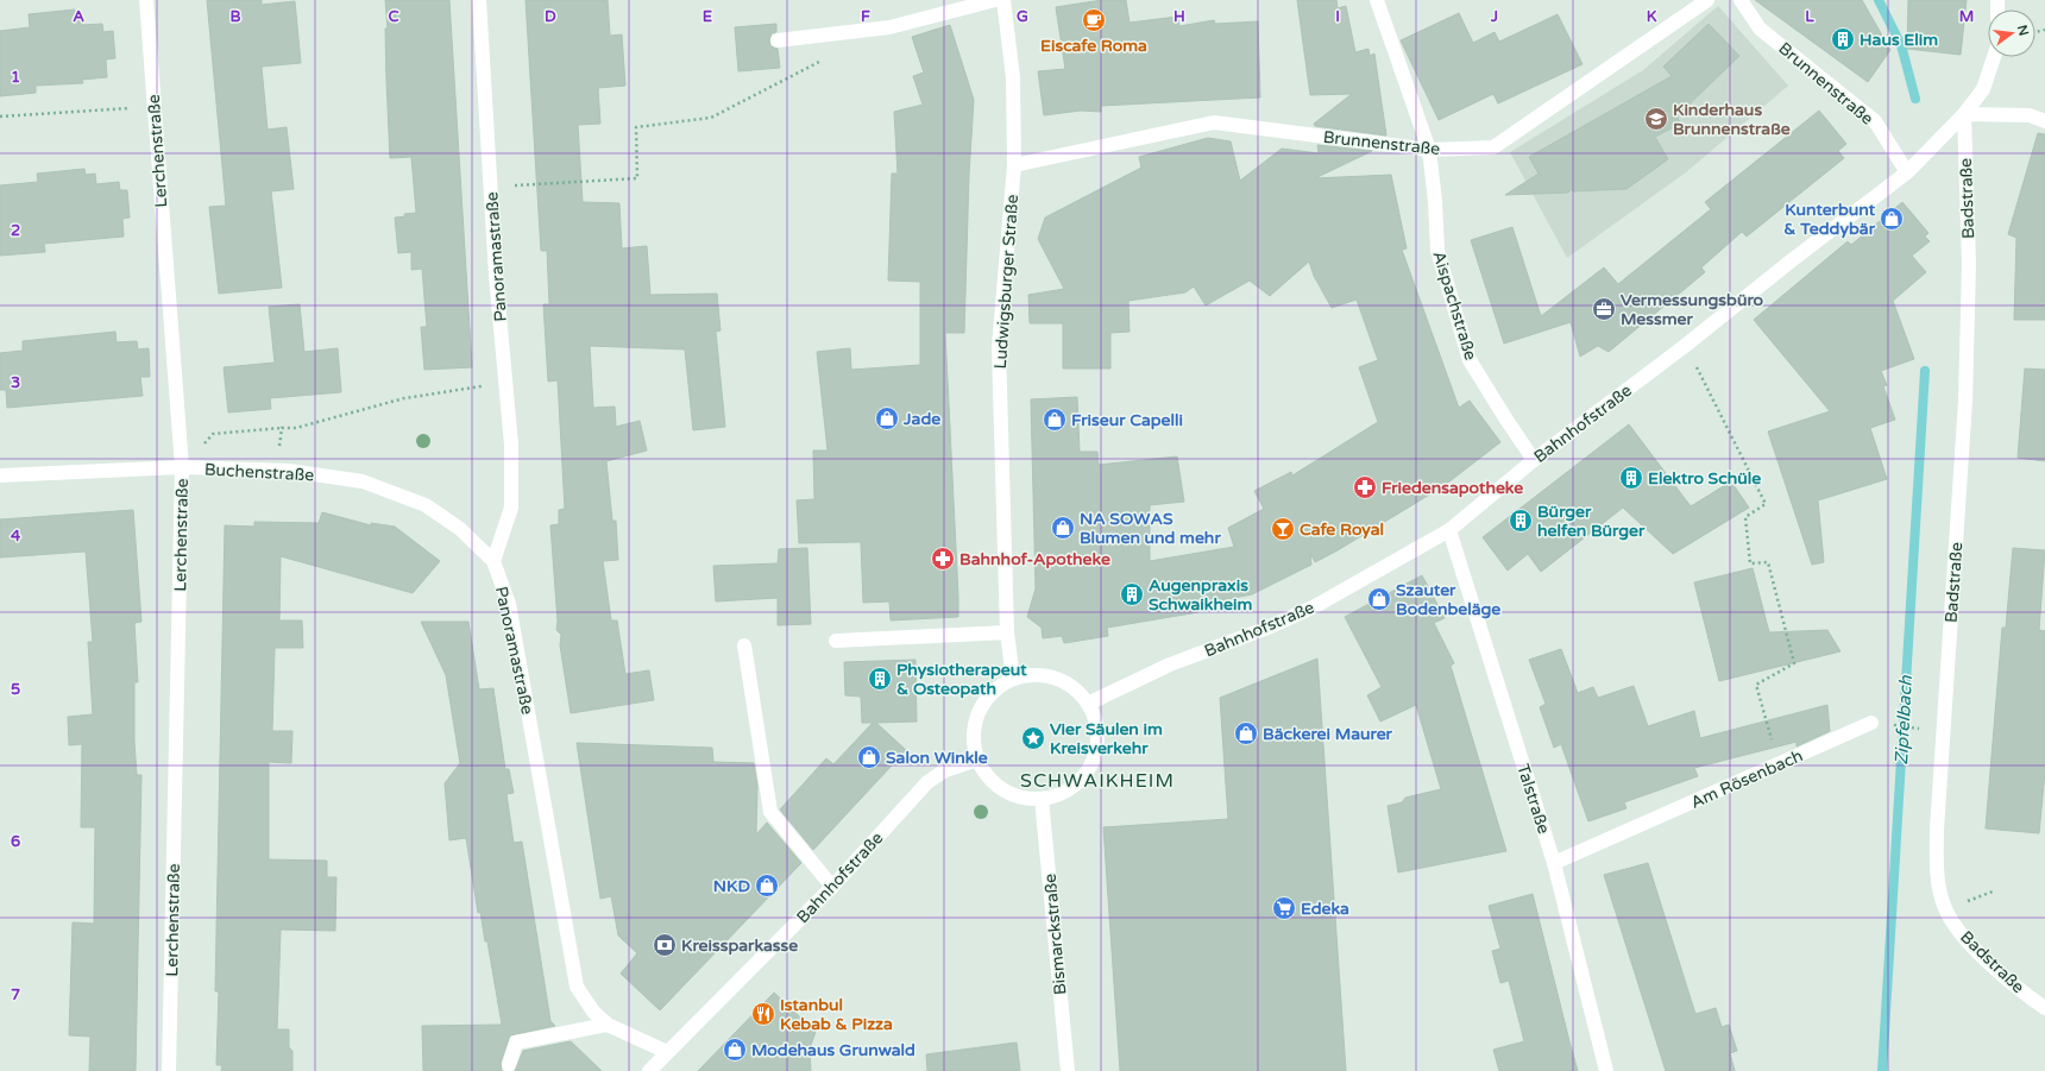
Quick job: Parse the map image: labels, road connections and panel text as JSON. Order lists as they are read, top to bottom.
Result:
{
  "streets": {
    "street": [
      "Brunnenstraße",
      "Lerchenstraße",
      "Badstraße",
      "Panoramastraße",
      "Ludwigsburger Straße",
      "Aispachstraße",
      "Bahnhofstraße",
      "Buchenstraße",
      "Am Rösenbach",
      "Talstraße",
      "Bismarckstraße"
    ]
  },
  "crossings": [
    ["Brunnenstraße", "Ludwigsburger Straße"],
    ["Brunnenstraße", "Aispachstraße"],
    ["Brunnenstraße", "Bahnhofstraße"],
    ["Lerchenstraße", "Buchenstraße"],
    ["Badstraße", "Bahnhofstraße"],
    ["Panoramastraße", "Bahnhofstraße"],
    ["Panoramastraße", "Buchenstraße"],
    ["Ludwigsburger Straße", "Bahnhofstraße"],
    ["Ludwigsburger Straße", "Bismarckstraße"],
    ["Aispachstraße", "Bahnhofstraße"],
    ["Bahnhofstraße", "Talstraße"],
    ["Bahnhofstraße", "Bismarckstraße"],
    ["Am Rösenbach", "Talstraße"]
  ],
  "districts": ["SCHWAIKHEIM"],
  "water": ["Zipfelbach"],
  "places": {
    "cafe": ["Eiscafe Roma"],
    "building": [
      "Haus Elim",
      "Elektro Schüle",
      "Bürger helfen Bürger",
      "Augenpraxis Schwaikheim",
      "Physiotherapeut & Osteopath"
    ],
    "school or university": ["Kinderhaus Brunnenstraße"],
    "shop": [
      "Kunterbunt & Teddybär",
      "Jade",
      "Friseur Capelli",
      "NA SOWAS Blumen und mehr",
      "Szauter Bodenbeläge",
      "Bäckerei Maurer",
      "Salon Winkle",
      "NKD",
      "Modehaus Grunwald"
    ],
    "office": ["Vermessungsbüro Messmer"],
    "pharmacy": ["Friedensapotheke", "Bahnhof-Apotheke"],
    "bar": ["Cafe Royal"],
    "place": ["Vier Säulen im Kreisverkehr"],
    "supermarket": ["Edeka"],
    "bank": ["Kreissparkasse"],
    "restaurant": ["Istanbul Kebab & Pizza"]
  },
  "north": "right",
  "grid": {
    "columns": [
      "A",
      "B",
      "C",
      "D",
      "E",
      "F",
      "G",
      "H",
      "I",
      "J",
      "K",
      "L",
      "M"
    ],
    "rows": [
      "1",
      "2",
      "3",
      "4",
      "5",
      "6",
      "7"
    ]
  }
}
